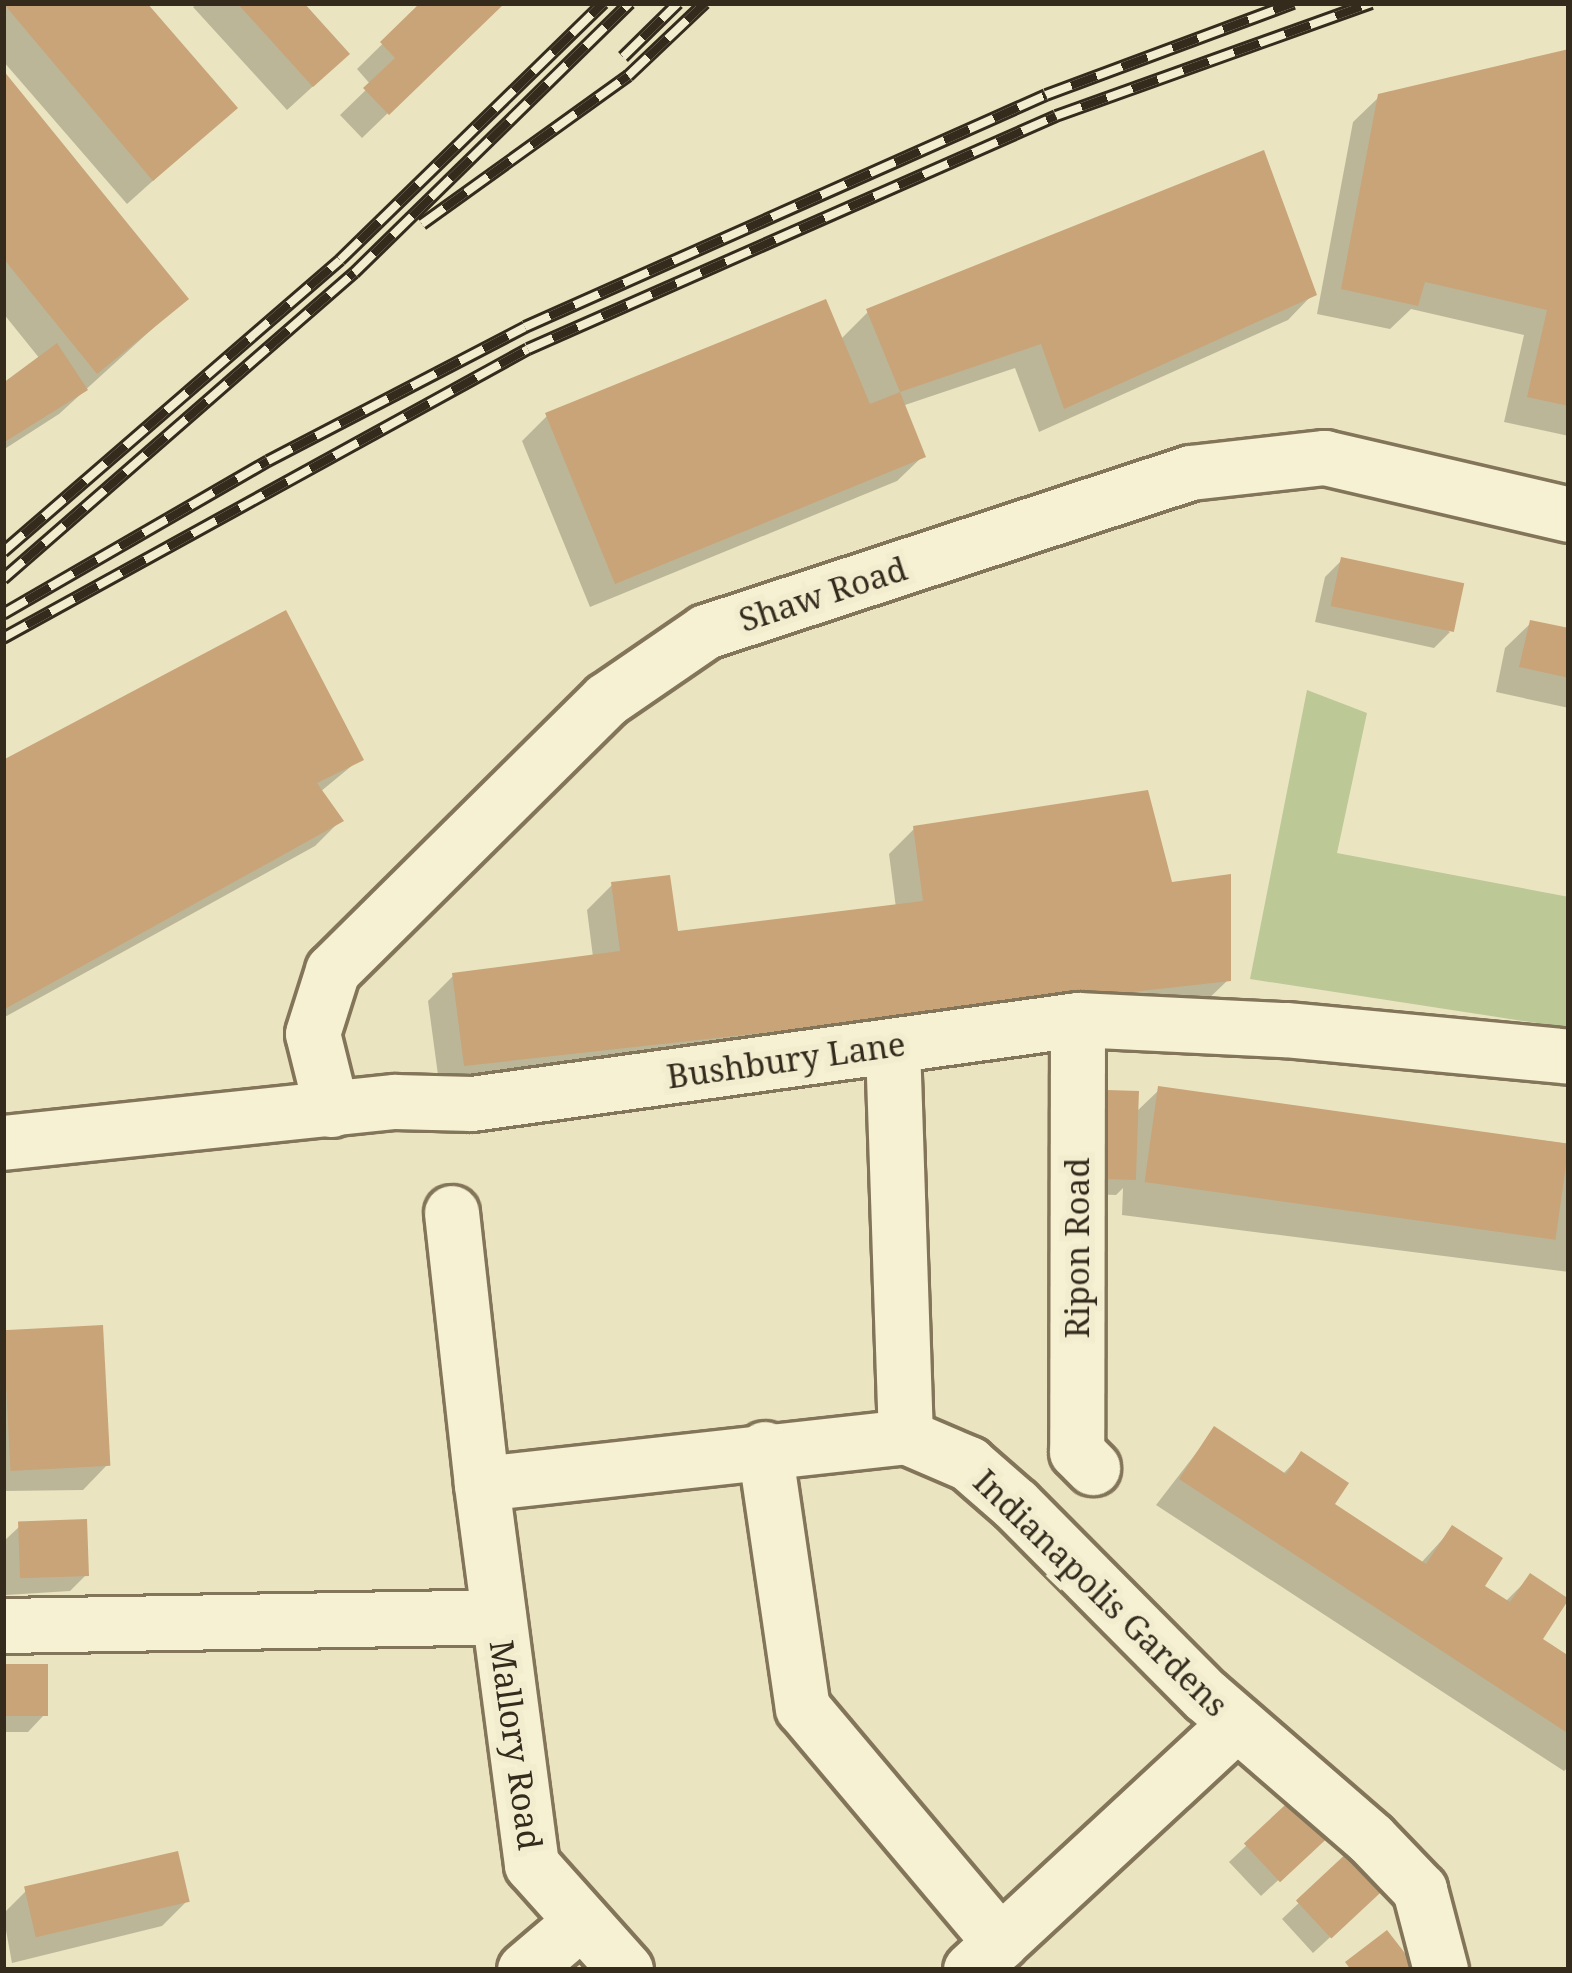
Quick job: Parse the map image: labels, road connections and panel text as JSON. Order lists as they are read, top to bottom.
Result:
{
  "streets": {
    "street": [
      "Shaw Road",
      "Bushbury Lane",
      "Ripon Road",
      "Indianapolis Gardens",
      "Mallory Road"
    ]
  },
  "crossings": [
    ["Shaw Road", "Bushbury Lane"],
    ["Bushbury Lane", "Ripon Road"],
    ["Indianapolis Gardens", "Mallory Road"]
  ]
}
